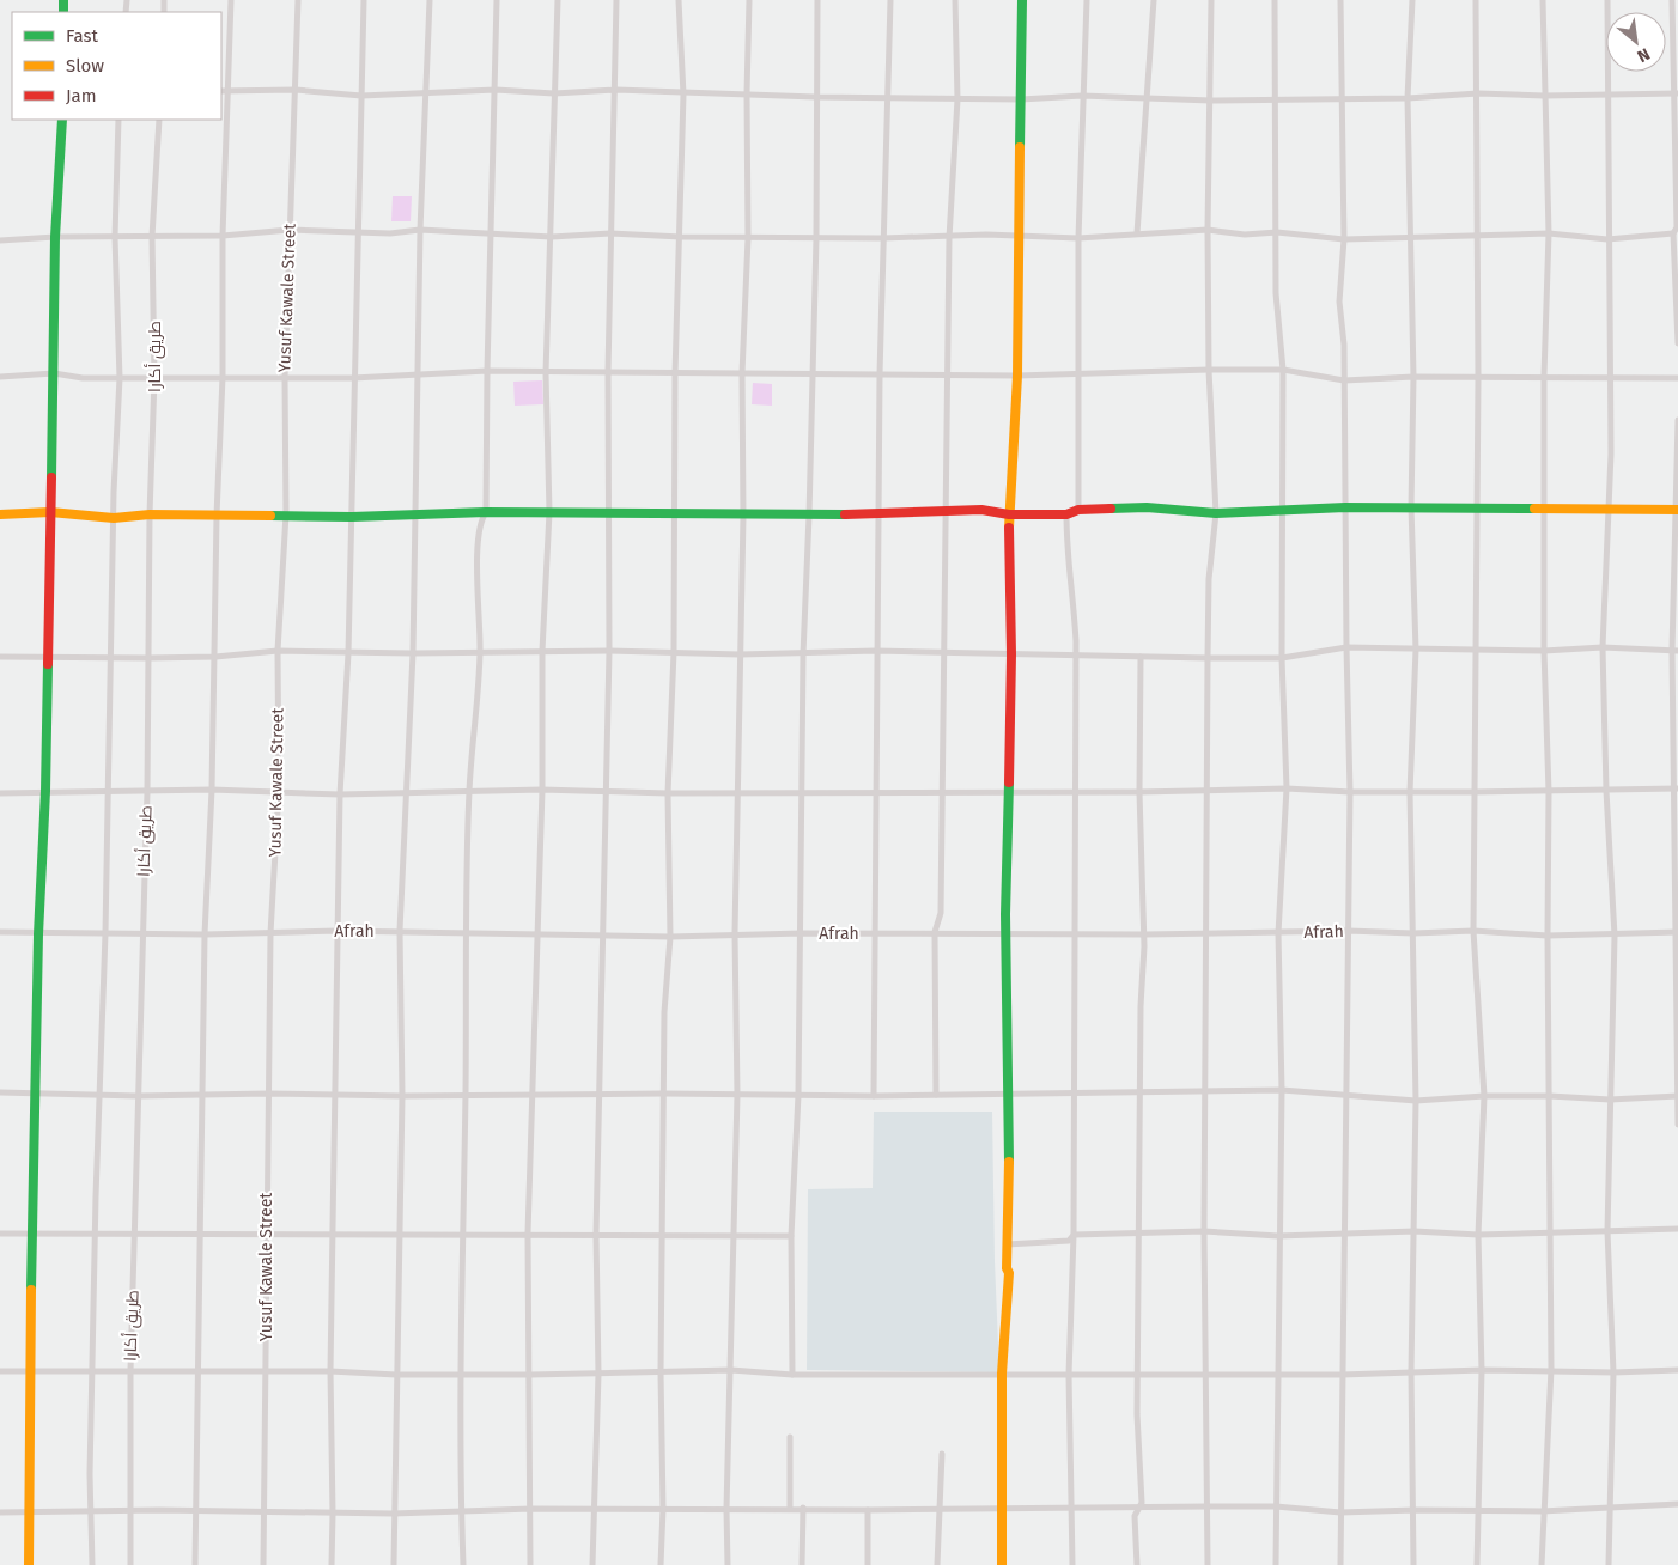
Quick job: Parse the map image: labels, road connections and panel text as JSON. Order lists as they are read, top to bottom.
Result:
{
  "streets": {
    "street": ["Yusuf Kawale Street", "طريق أكارا", "Afrah"]
  },
  "crossings": [
    ["Yusuf Kawale Street", "Afrah"],
    ["طريق أكارا", "Afrah"]
  ],
  "legend": ["Fast", "Slow", "Jam"],
  "north": "bottom right"
}
